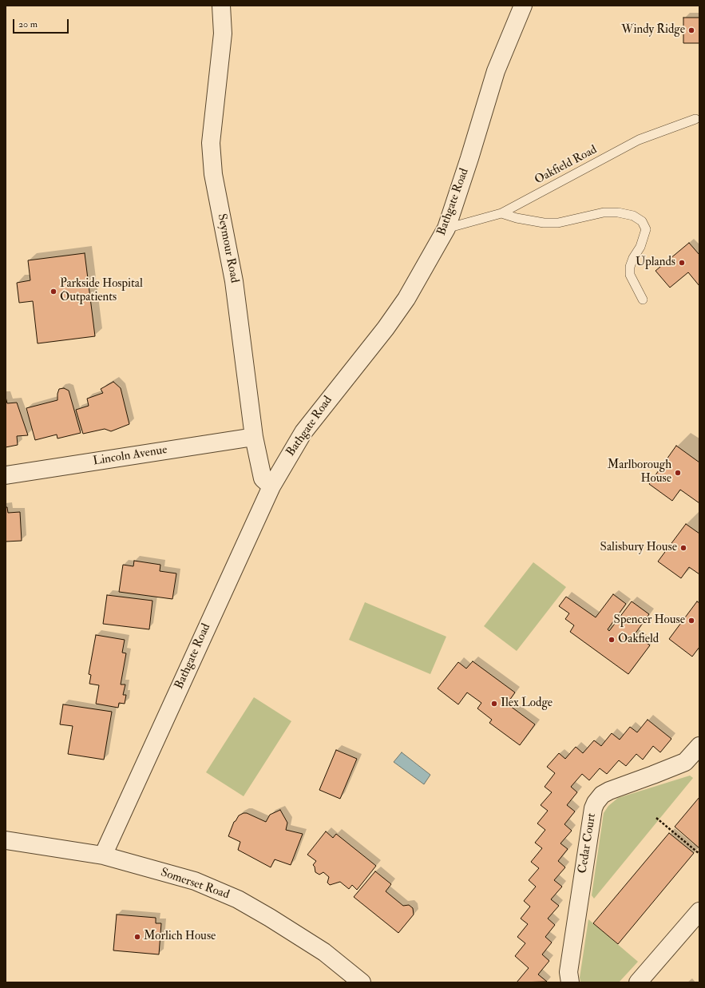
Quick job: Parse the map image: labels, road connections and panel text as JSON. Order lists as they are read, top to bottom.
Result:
{
  "streets": {
    "street": [
      "Bathgate Road",
      "Seymour Road",
      "Lincoln Avenue",
      "Cedar Court",
      "Somerset Road"
    ],
    "lane": ["Oakfield Road"]
  },
  "crossings": [
    ["Oakfield Road", "Bathgate Road"],
    ["Bathgate Road", "Seymour Road"],
    ["Bathgate Road", "Somerset Road"],
    ["Seymour Road", "Lincoln Avenue"]
  ],
  "places": [
    "Windy Ridge",
    "Uplands",
    "Parkside Hospital Outpatients",
    "Marlborough House",
    "Salisbury House",
    "Spencer House",
    "Oakfield",
    "Ilex Lodge",
    "Morlich House"
  ],
  "scale_bar": "20 m"
}
